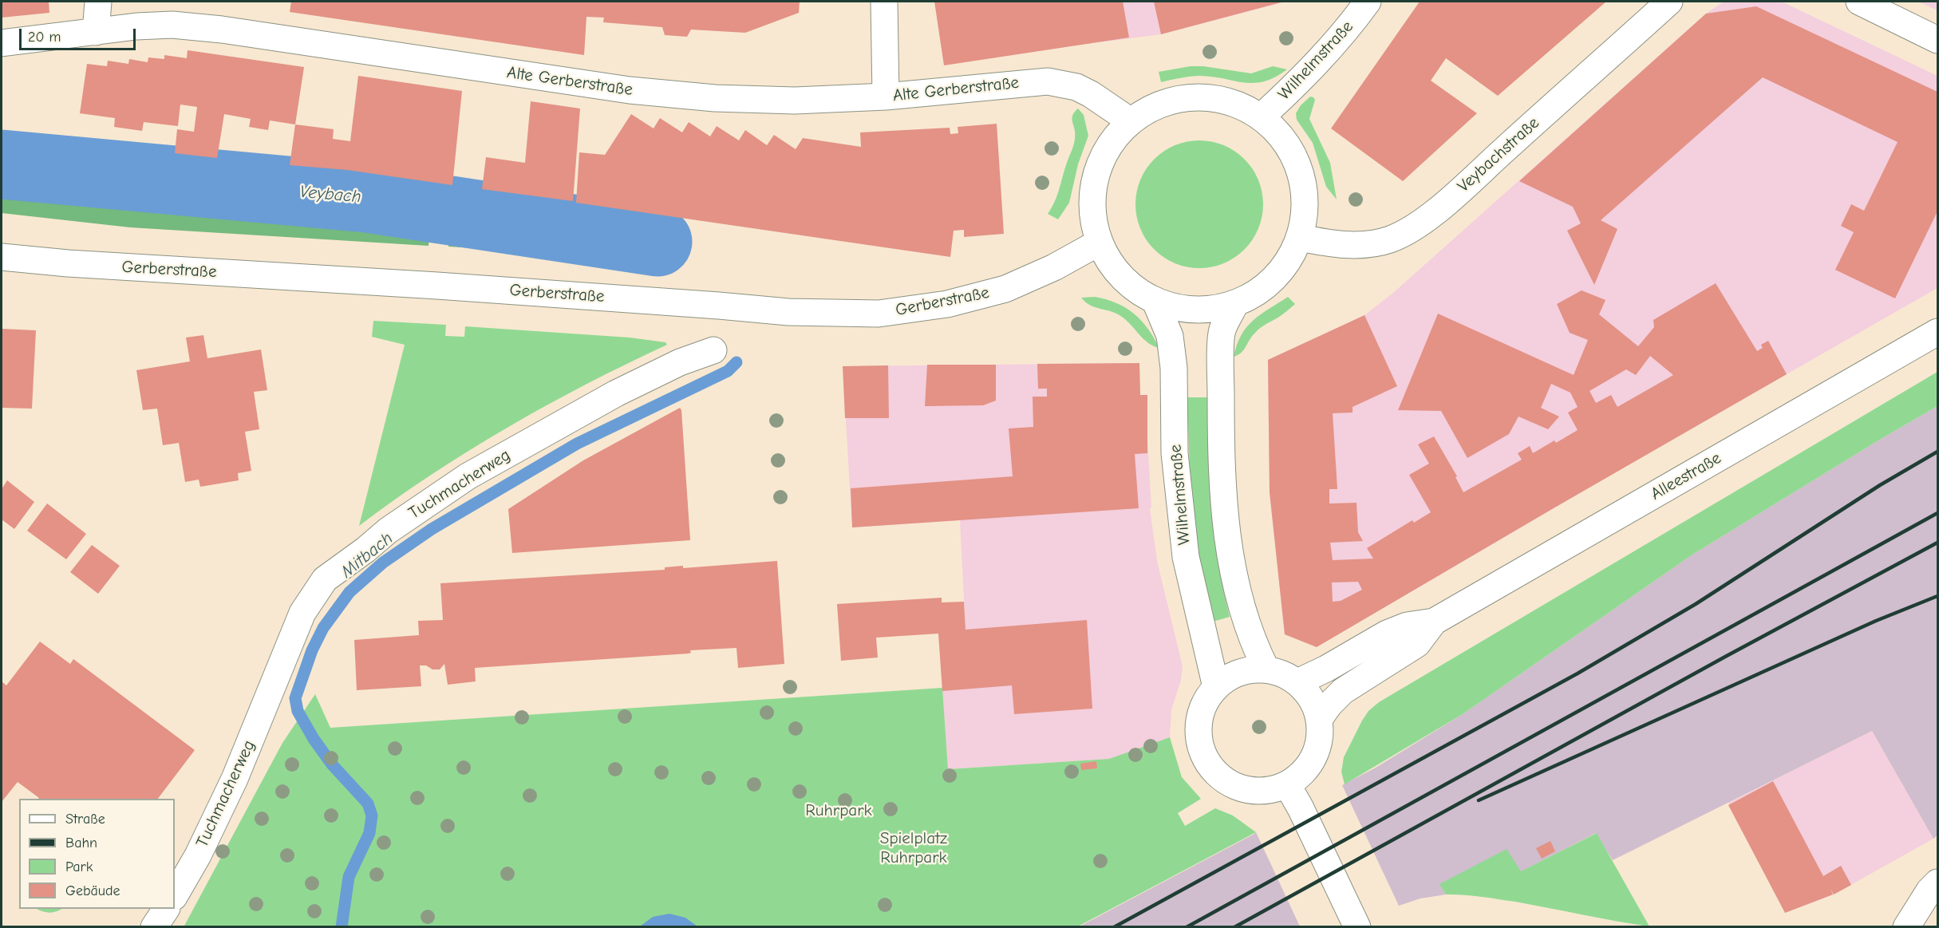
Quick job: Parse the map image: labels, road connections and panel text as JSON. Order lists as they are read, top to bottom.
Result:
{
  "streets": {
    "street": [
      "Wilhelmstraße",
      "Alte Gerberstraße",
      "Veybachstraße",
      "Gerberstraße",
      "Alleestraße",
      "Tuchmacherweg"
    ]
  },
  "crossings": [
    ["Wilhelmstraße", "Alleestraße"]
  ],
  "water": ["Veybach", "Mitbach"],
  "parks": ["Ruhrpark", "Spielplatz Ruhrpark"],
  "legend": [
    "Straße",
    "Bahn",
    "Park",
    "Gebäude"
  ],
  "scale_bar": "20 m"
}
